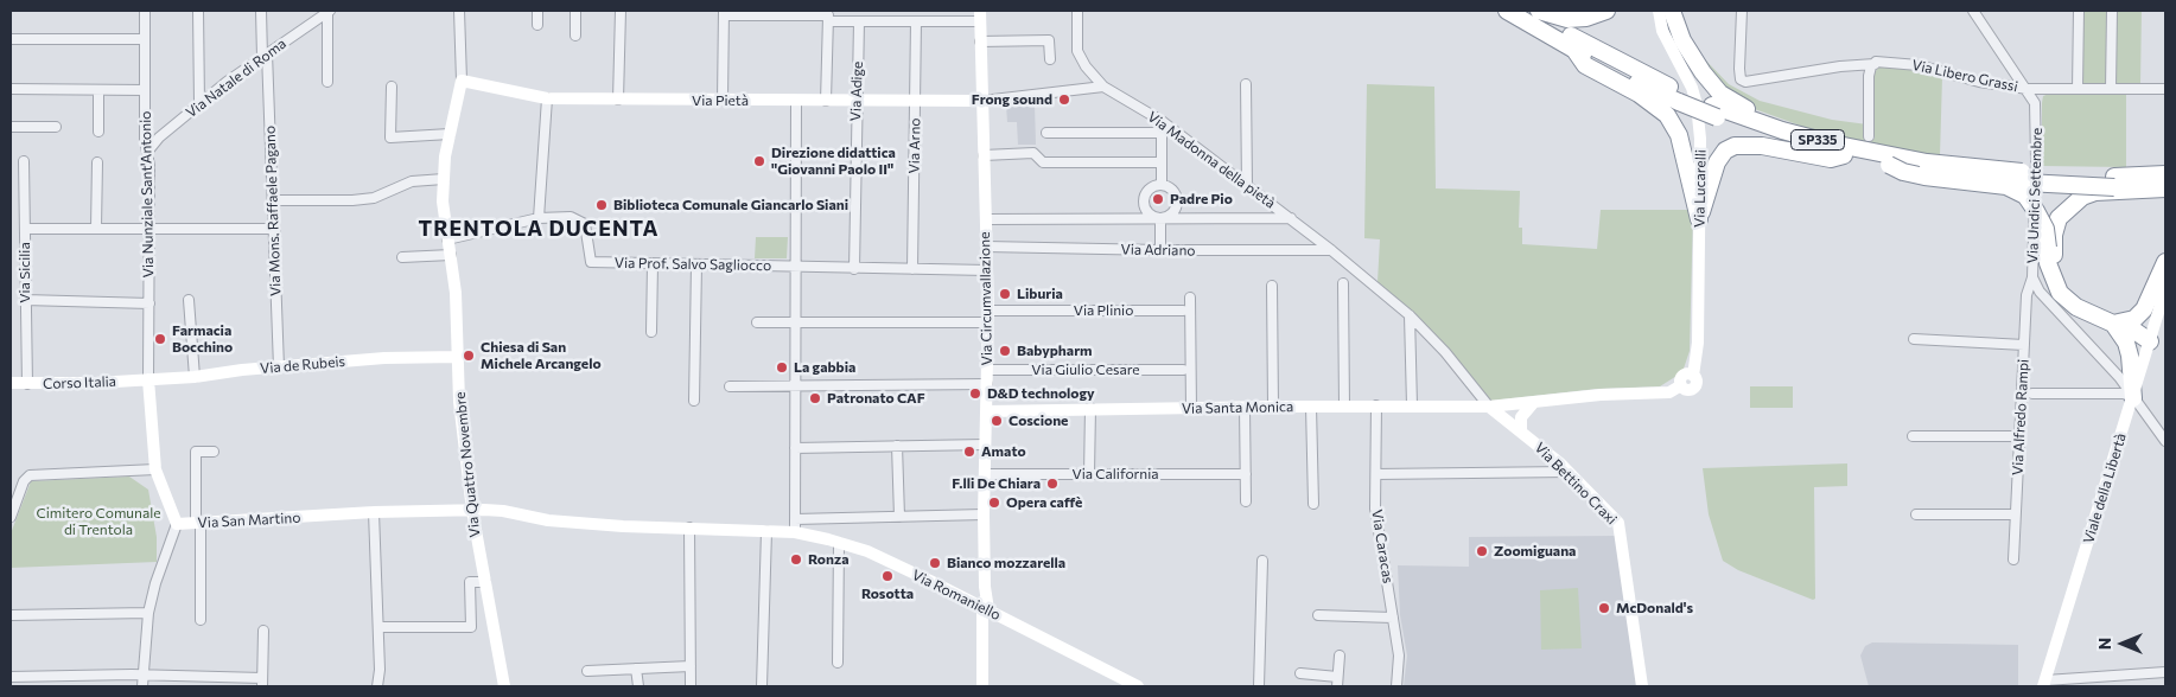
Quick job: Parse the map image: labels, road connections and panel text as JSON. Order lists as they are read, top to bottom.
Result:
{
  "streets": {
    "highway": ["SP335"],
    "street": [
      "Via Libero Grassi",
      "Via Natale di Roma",
      "Via Adige",
      "Via Pietà",
      "Via Arno",
      "Via Madonna della pietà",
      "Via Lucarelli",
      "Via Nunziale Sant'Antonio",
      "Via Undici Settembre",
      "Via Mons. Raffaele Pagano",
      "Via Adriano",
      "Via Prof. Salvo Sagliocco",
      "Via Sicilia",
      "Via Circumvallazione",
      "Via Plinio",
      "Via de Rubeis",
      "Via Giulio Cesare",
      "Corso Italia",
      "Via Santa Monica",
      "Via Alfredo Rampi",
      "Via Quattro Novembre",
      "Via California",
      "Via Bettino Craxi",
      "Viale della Libertà",
      "Via San Martino",
      "Via Caracas",
      "Via Romaniello"
    ]
  },
  "crossings": [
    ["Via Libero Grassi", "Via Undici Settembre"],
    ["Via Natale di Roma", "Via Nunziale Sant'Antonio"],
    ["Via Natale di Roma", "Via Mons. Raffaele Pagano"],
    ["Via Adige", "Via Pietà"],
    ["Via Adige", "Via Prof. Salvo Sagliocco"],
    ["Via Pietà", "Via Arno"],
    ["Via Pietà", "Via Circumvallazione"],
    ["Via Pietà", "Via Quattro Novembre"],
    ["SP335", "Viale della Libertà"],
    ["Via Arno", "Via Prof. Salvo Sagliocco"],
    ["Via Madonna della pietà", "Via Lucarelli"],
    ["Via Madonna della pietà", "Via Adriano"],
    ["Via Madonna della pietà", "Via Santa Monica"],
    ["Via Madonna della pietà", "Via Bettino Craxi"],
    ["Via Lucarelli", "Via Santa Monica"],
    ["Via Lucarelli", "Via Bettino Craxi"],
    ["Via Nunziale Sant'Antonio", "Via de Rubeis"],
    ["Via Nunziale Sant'Antonio", "Corso Italia"],
    ["Via Nunziale Sant'Antonio", "Via San Martino"],
    ["Via Undici Settembre", "Via Alfredo Rampi"],
    ["Via Undici Settembre", "Viale della Libertà"],
    ["Via Mons. Raffaele Pagano", "Via de Rubeis"],
    ["Via Adriano", "Via Circumvallazione"],
    ["Via Prof. Salvo Sagliocco", "Via Circumvallazione"],
    ["Via Sicilia", "Corso Italia"],
    ["Via Circumvallazione", "Via Plinio"],
    ["Via Circumvallazione", "Via Giulio Cesare"],
    ["Via Circumvallazione", "Via Santa Monica"],
    ["Via Circumvallazione", "Via California"],
    ["Via Circumvallazione", "Via Romaniello"],
    ["Via de Rubeis", "Corso Italia"],
    ["Via de Rubeis", "Via Quattro Novembre"],
    ["Via de Rubeis", "Via San Martino"],
    ["Corso Italia", "Via San Martino"],
    ["Via Santa Monica", "Via Bettino Craxi"],
    ["Via Santa Monica", "Via Caracas"],
    ["Via Quattro Novembre", "Via San Martino"],
    ["Via Quattro Novembre", "Via Romaniello"],
    ["Via San Martino", "Via Romaniello"]
  ],
  "districts": ["TRENTOLA DUCENTA"],
  "parks": ["Cimitero Comunale di Trentola"],
  "places": [
    "Frong sound",
    "Direzione didattica \"Giovanni Paolo II\"",
    "Padre Pio",
    "Biblioteca Comunale Giancarlo Siani",
    "Liburia",
    "Farmacia Bocchino",
    "Babypharm",
    "Chiesa di San Michele Arcangelo",
    "La gabbia",
    "D&D technology",
    "Patronato CAF",
    "Coscione",
    "Amato",
    "F.lli De Chiara",
    "Opera caffè",
    "Zoomiguana",
    "Ronza",
    "Bianco mozzarella",
    "Rosotta",
    "McDonald's"
  ],
  "north": "left"
}
